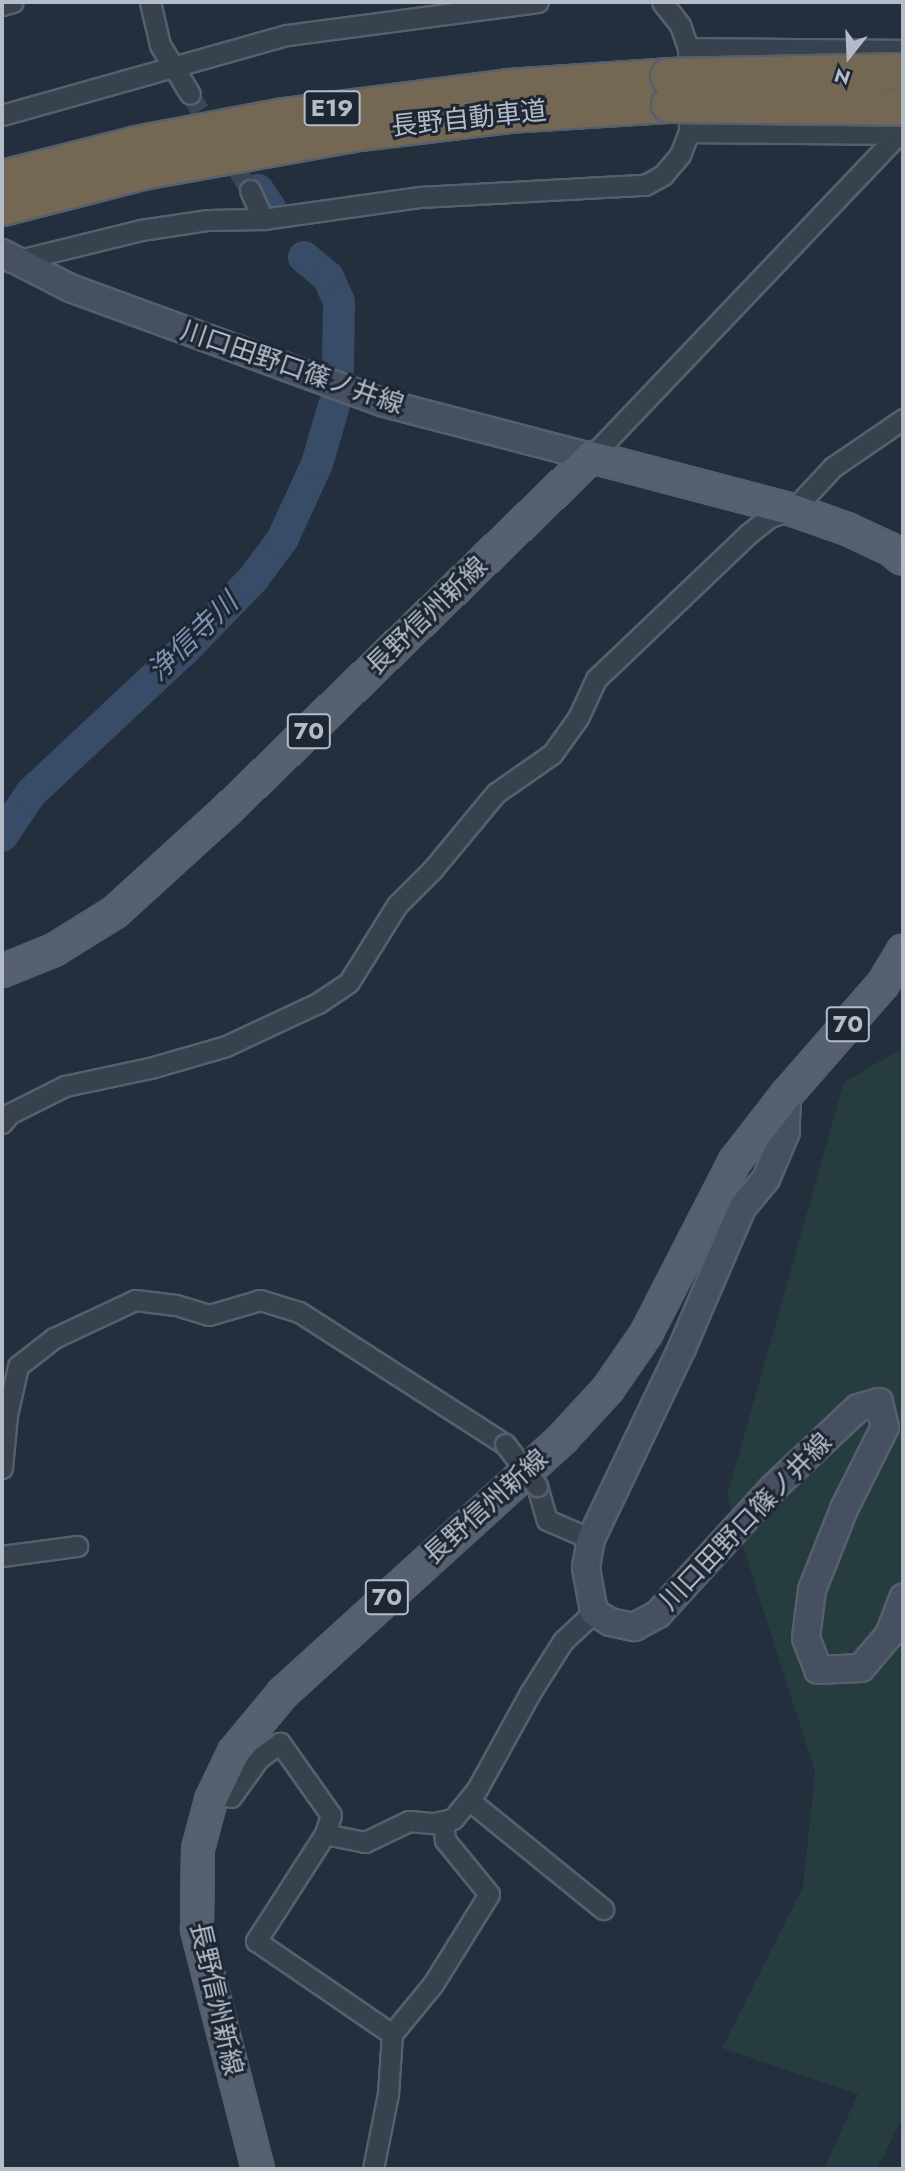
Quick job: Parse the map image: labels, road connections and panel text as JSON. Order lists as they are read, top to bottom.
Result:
{
  "streets": {
    "highway": ["E19", "長野自動車道"],
    "main road": ["川口田野口篠ノ井線", "長野信州新線", "70"]
  },
  "crossings": [
    ["川口田野口篠ノ井線", "長野信州新線"]
  ],
  "water": ["浄信寺川"],
  "north": "bottom"
}
